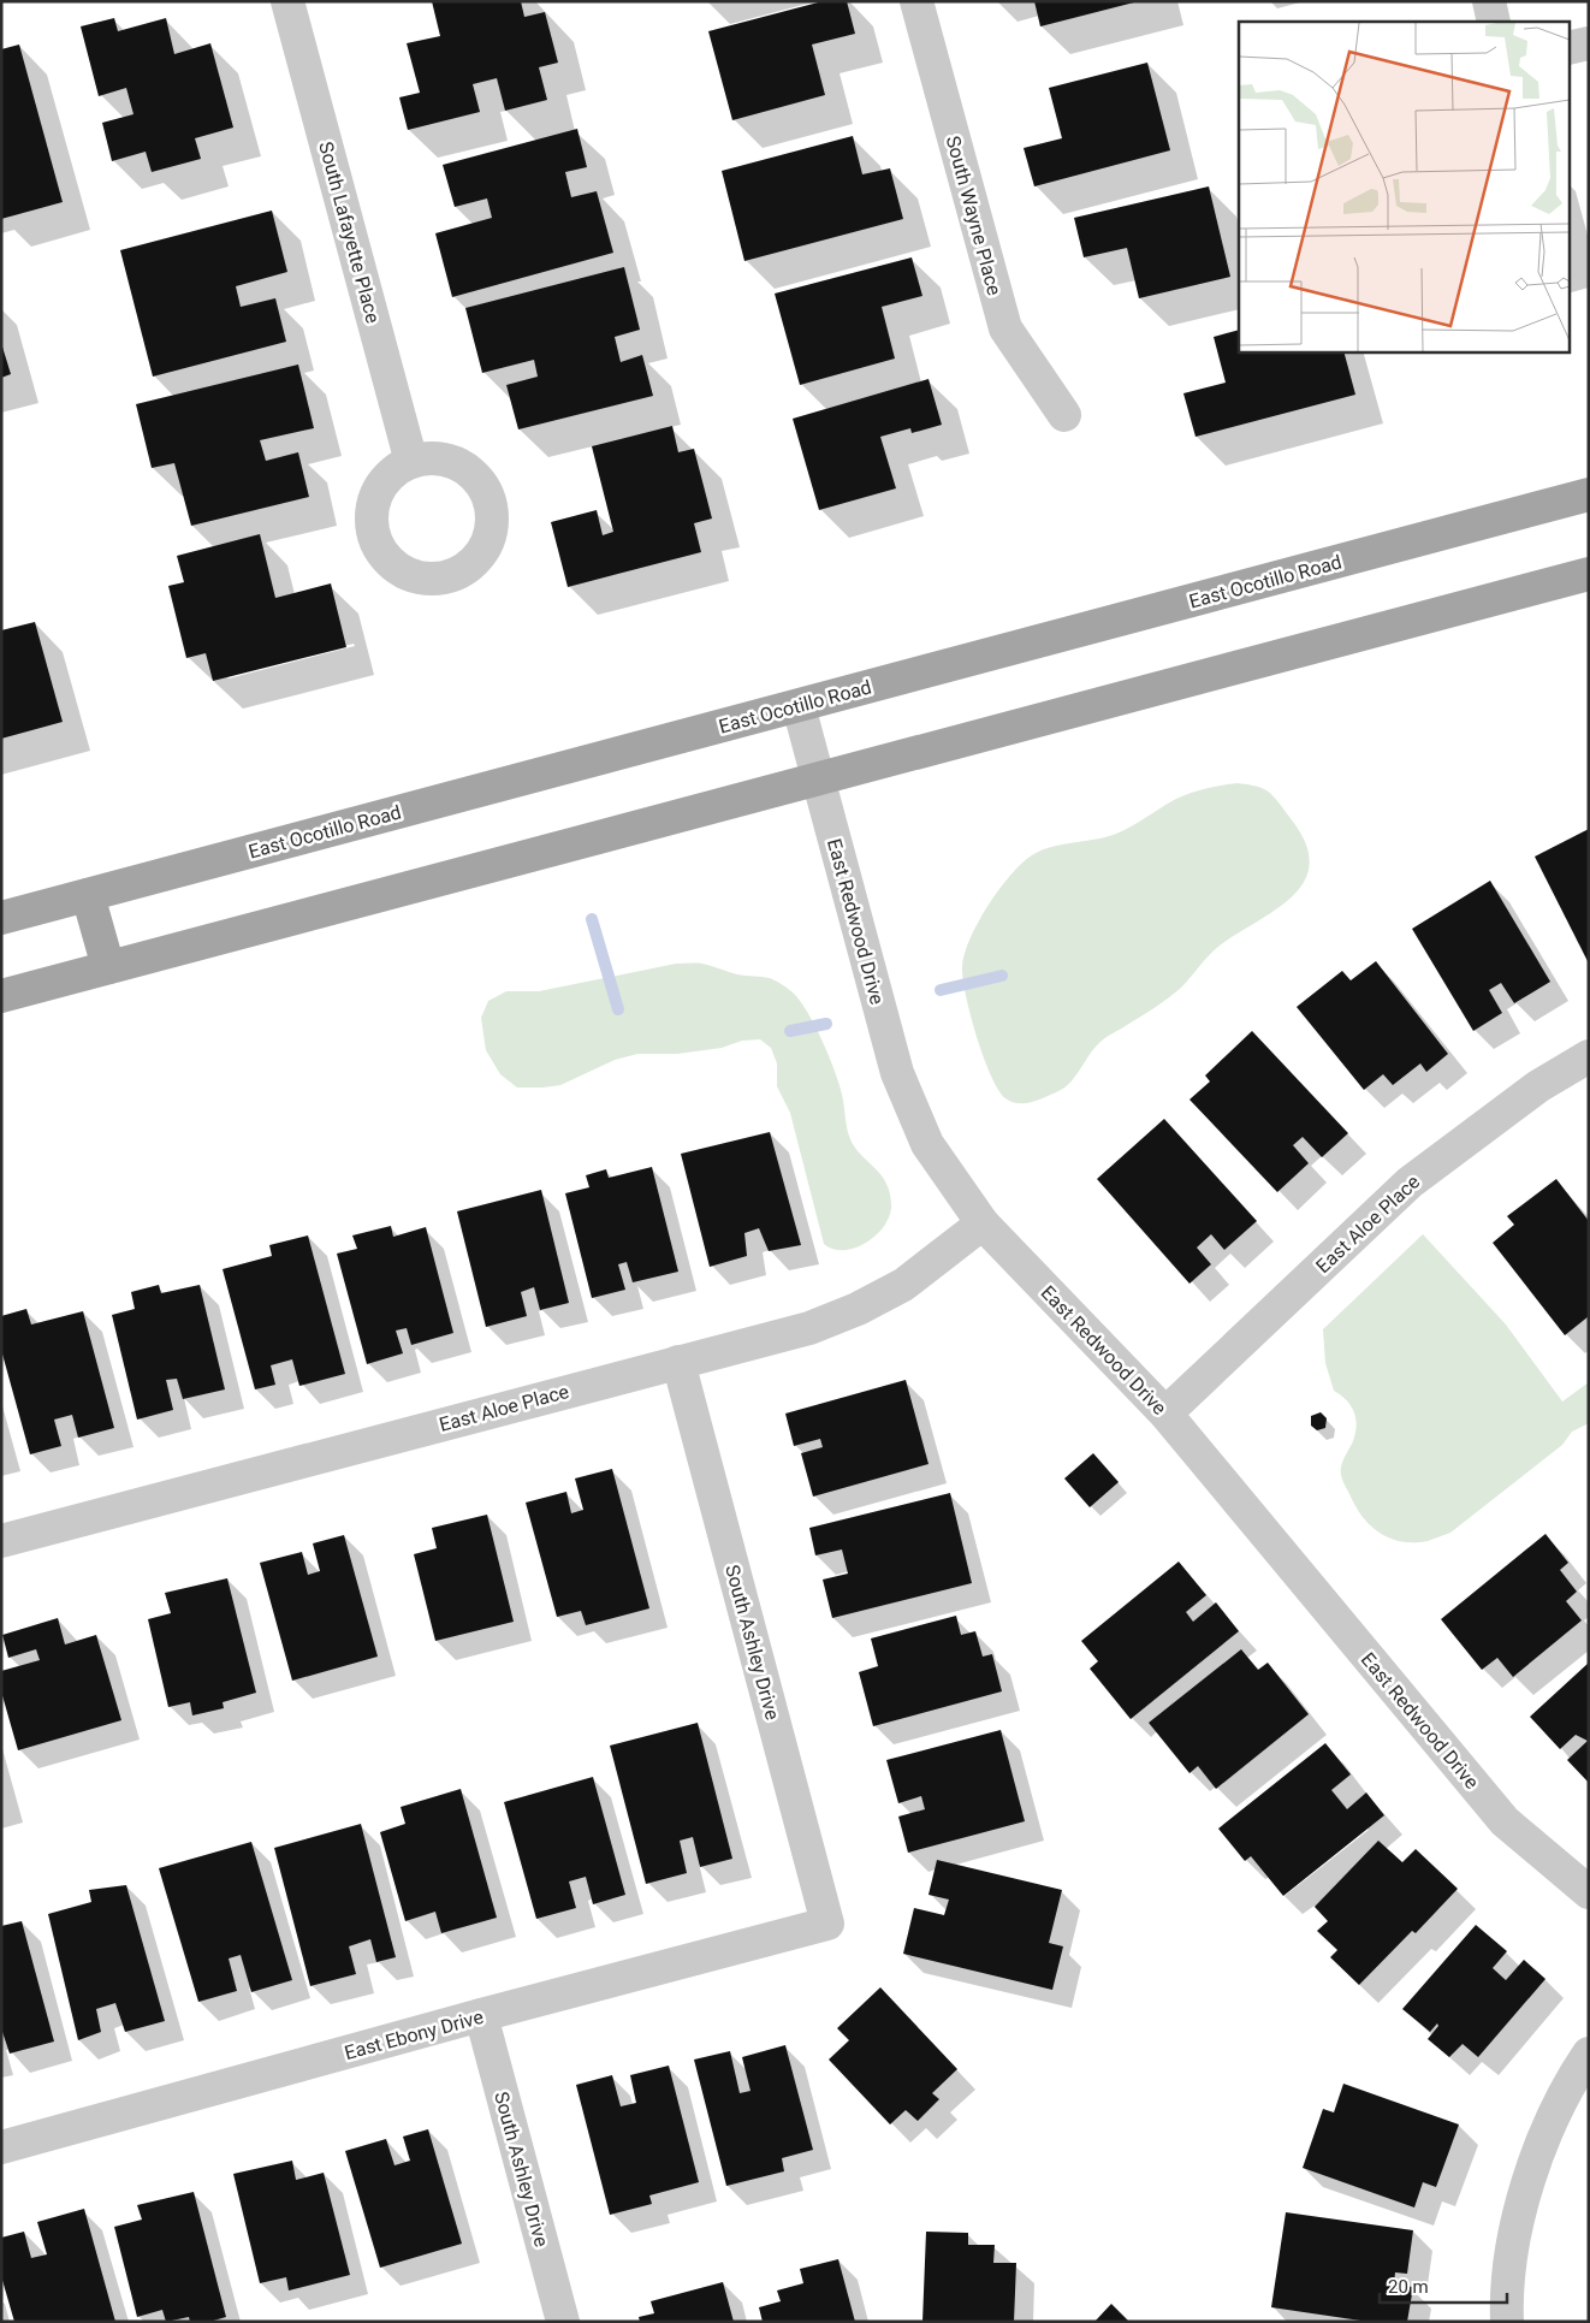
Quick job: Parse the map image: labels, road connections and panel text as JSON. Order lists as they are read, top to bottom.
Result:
{
  "streets": {
    "main road": ["East Ocotillo Road"],
    "street": [
      "South Wayne Place",
      "South Lafayette Place",
      "East Redwood Drive",
      "East Aloe Place",
      "South Ashley Drive",
      "East Ebony Drive"
    ]
  },
  "crossings": [
    ["East Ocotillo Road", "East Redwood Drive"],
    ["East Redwood Drive", "East Aloe Place"],
    ["East Aloe Place", "South Ashley Drive"],
    ["South Ashley Drive", "East Ebony Drive"]
  ],
  "scale_bar": "20 m"
}
